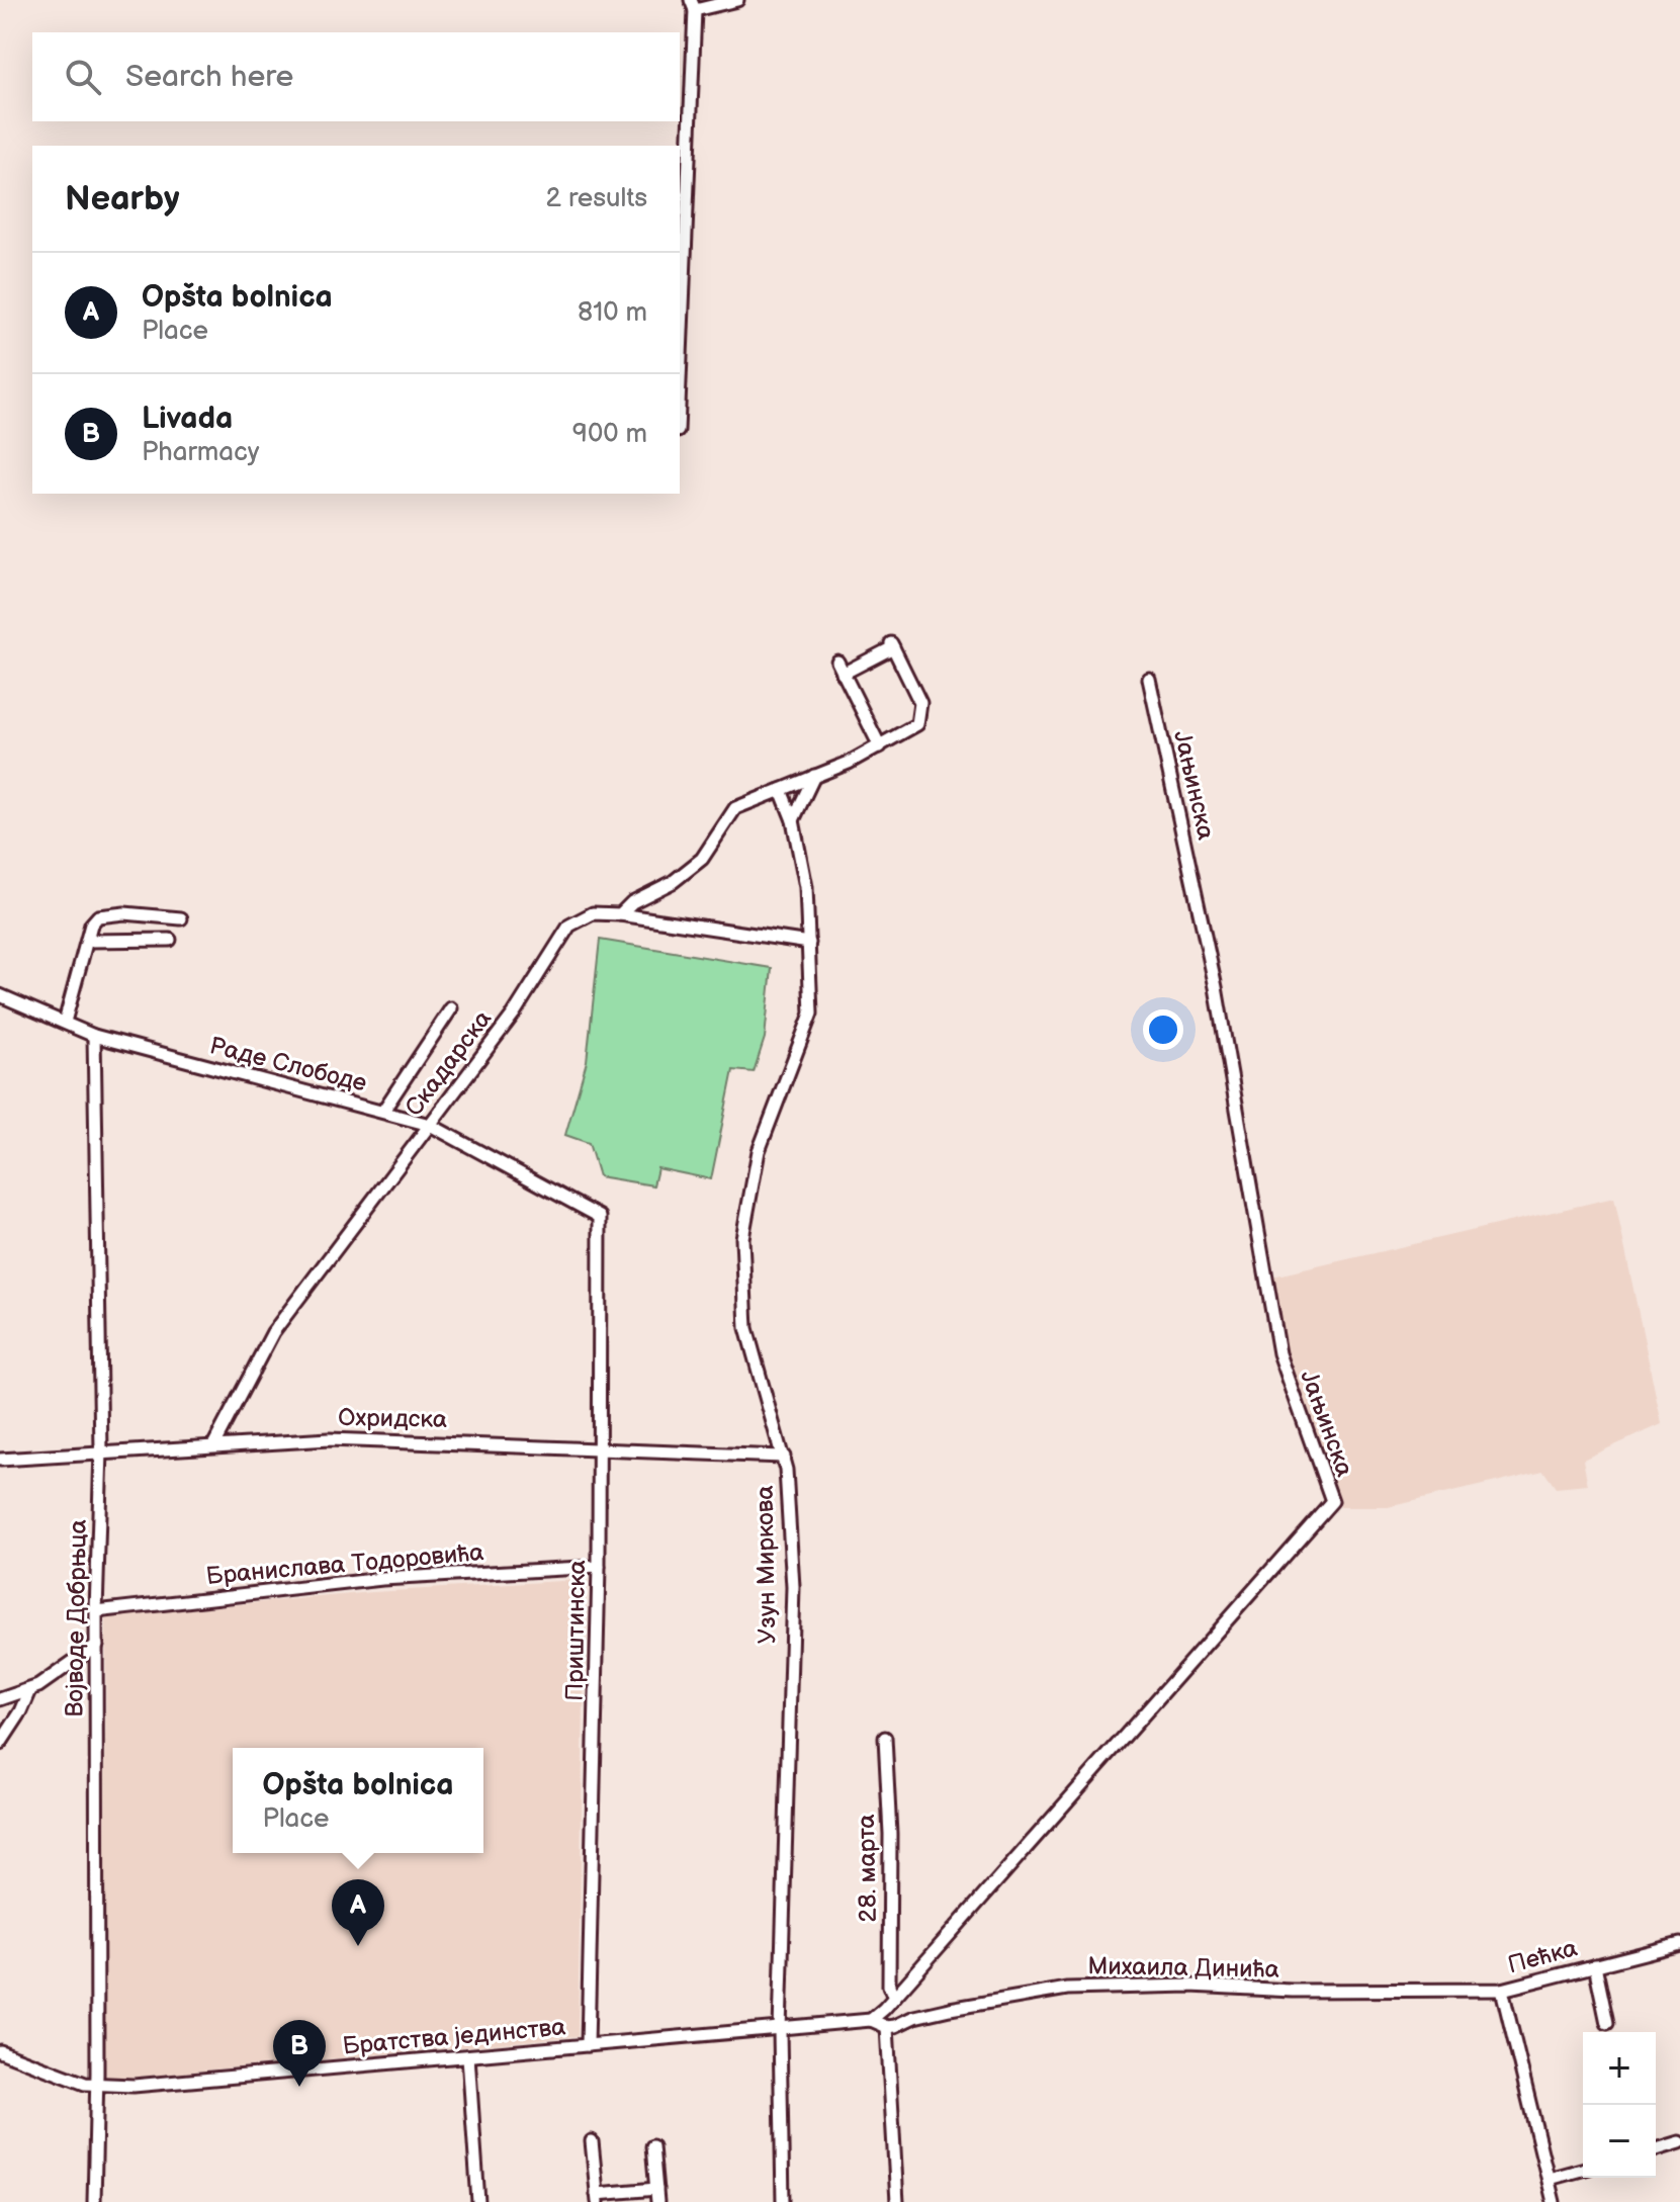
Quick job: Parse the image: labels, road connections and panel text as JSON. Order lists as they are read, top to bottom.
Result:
{
  "streets": {
    "street": [
      "Јањинска",
      "Скадарска",
      "Раде Слободе",
      "Охридска",
      "Бранислава Тодоровића",
      "Узун Миркова",
      "Војводе Добрњца",
      "Приштинска",
      "28. марта",
      "Пећка",
      "Михаила Динића",
      "Братства јединства"
    ]
  },
  "crossings": [
    ["Јањинска", "28. марта"],
    ["Јањинска", "Братства јединства"],
    ["Скадарска", "Раде Слободе"],
    ["Скадарска", "Охридска"],
    ["Скадарска", "Узун Миркова"],
    ["Раде Слободе", "Војводе Добрњца"],
    ["Раде Слободе", "Приштинска"],
    ["Охридска", "Узун Миркова"],
    ["Охридска", "Војводе Добрњца"],
    ["Охридска", "Приштинска"],
    ["Бранислава Тодоровића", "Војводе Добрњца"],
    ["Бранислава Тодоровића", "Приштинска"],
    ["Узун Миркова", "Братства јединства"],
    ["Војводе Добрњца", "Братства јединства"],
    ["Приштинска", "Братства јединства"],
    ["Пећка", "Михаила Динића"]
  ],
  "page": {
    "search": "Search here",
    "heading": ["Nearby", "2 results"],
    "list": [
      {
        "mark": "A",
        "name": "Opšta bolnica",
        "note": "Place",
        "value": "810 m"
      },
      {
        "mark": "B",
        "name": "Livada",
        "note": "Pharmacy",
        "value": "900 m"
      }
    ],
    "popup": ["Opšta bolnica", "Place"],
    "pins": ["A", "B"],
    "map_buttons": ["+", "−"]
  }
}
